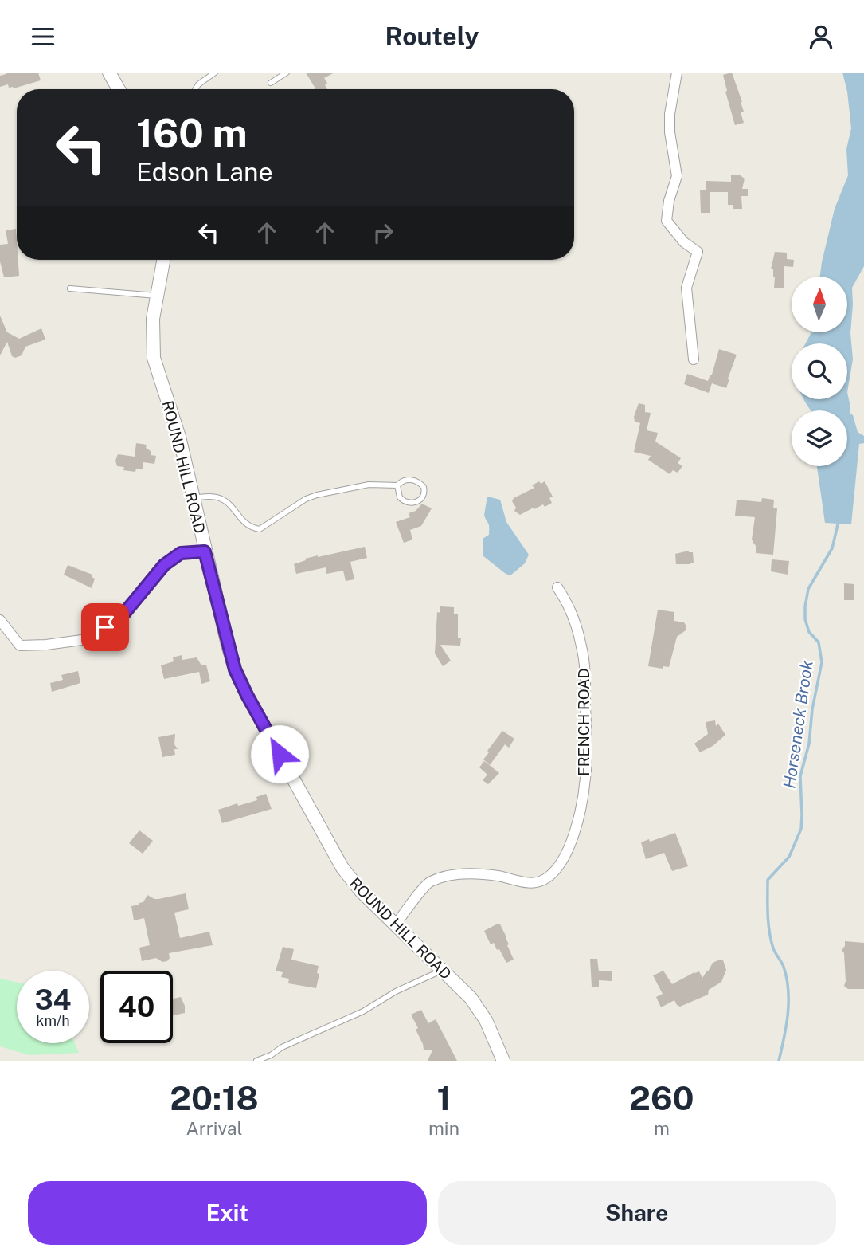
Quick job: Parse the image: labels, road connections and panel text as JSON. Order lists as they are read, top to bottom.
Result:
{
  "streets": {
    "street": ["ROUND HILL ROAD", "FRENCH ROAD"]
  },
  "crossings": [
    ["ROUND HILL ROAD", "FRENCH ROAD"]
  ],
  "water": ["Horseneck Brook"],
  "north": "top",
  "page": {
    "header": "Routely",
    "turn": ["160 m", "Edson Lane"],
    "speed": "34 km/h",
    "limit": "40",
    "eta": [
      "20:18",
      "Arrival",
      "1",
      "min",
      "260",
      "m"
    ],
    "buttons": ["Exit", "Share"]
  }
}
